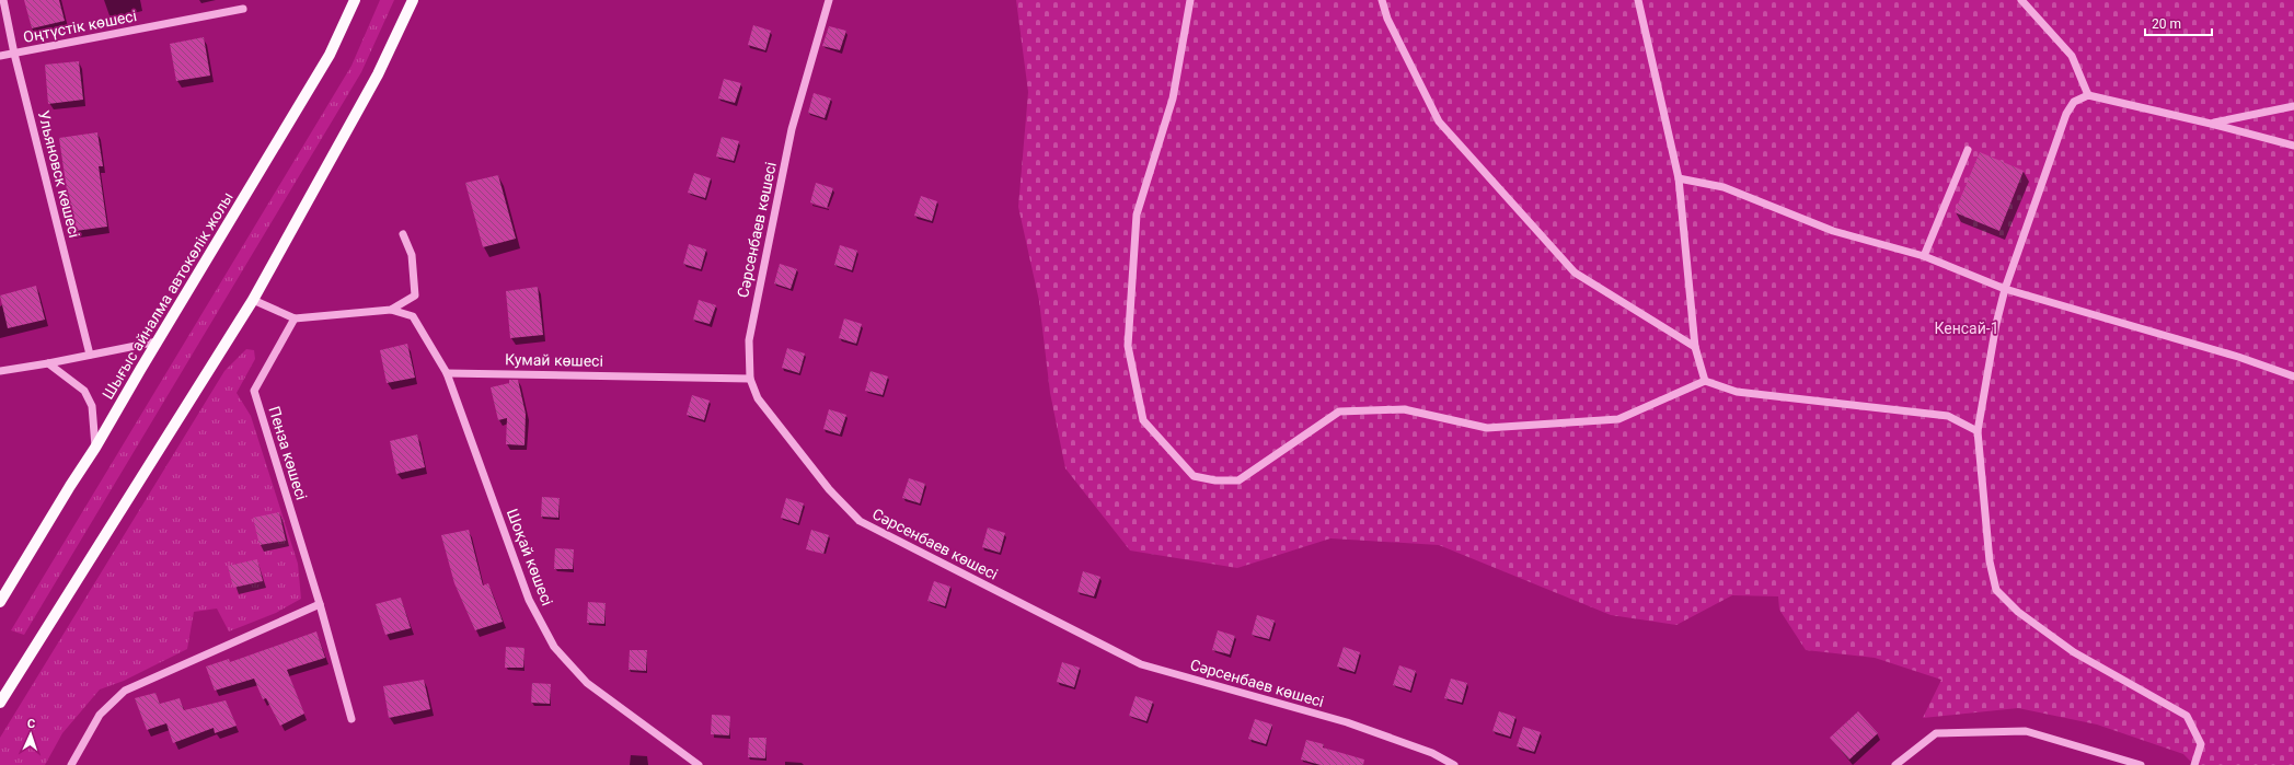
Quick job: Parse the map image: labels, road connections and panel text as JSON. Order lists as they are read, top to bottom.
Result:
{
  "streets": {
    "main road": ["Шығыс айналма автокөлік жолы"],
    "street": [
      "Оңтүстік көшесі",
      "Ульяновск көшесі",
      "Сәрсенбаев көшесі",
      "Кумай көшесі",
      "Пенза көшесі",
      "Шоқай көшесі"
    ]
  },
  "crossings": [
    ["Оңтүстік көшесі", "Ульяновск көшесі"],
    ["Сәрсенбаев көшесі", "Кумай көшесі"],
    ["Кумай көшесі", "Шоқай көшесі"]
  ],
  "parks": ["Кенсай-1"],
  "scale_bar": "20 m",
  "north": "top"
}
